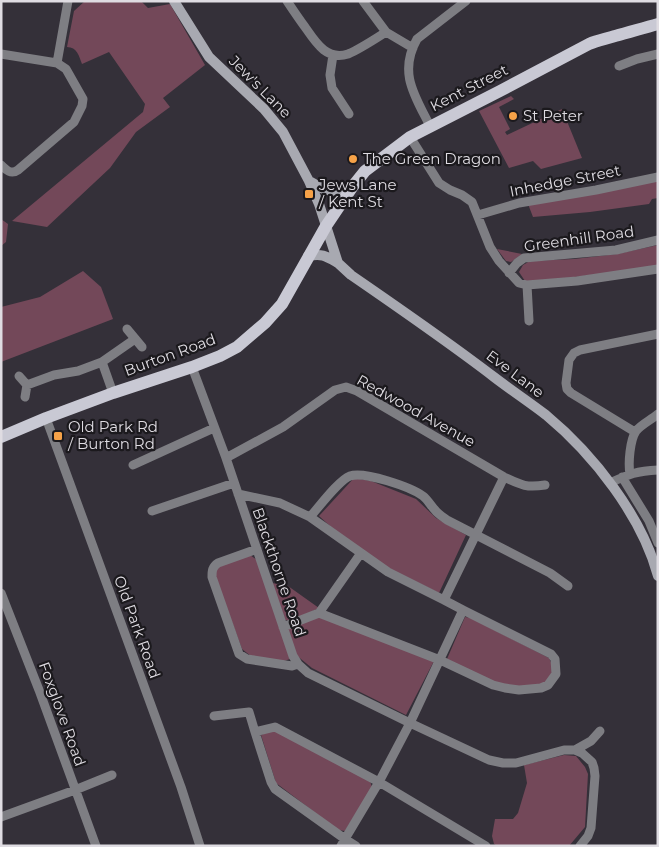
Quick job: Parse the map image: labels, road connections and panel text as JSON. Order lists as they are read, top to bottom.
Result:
{
  "streets": {
    "main road": ["Kent Street", "Burton Road"],
    "street": [
      "Jew's Lane",
      "Inhedge Street",
      "Greenhill Road",
      "Eve Lane",
      "Redwood Avenue",
      "Blackthorne Road",
      "Old Park Road",
      "Foxglove Road"
    ]
  },
  "crossings": [
    ["Jew's Lane", "Kent Street"],
    ["Jew's Lane", "Burton Road"],
    ["Kent Street", "Burton Road"],
    ["Burton Road", "Blackthorne Road"],
    ["Burton Road", "Old Park Road"],
    ["Redwood Avenue", "Blackthorne Road"]
  ],
  "places": {
    "other": ["St Peter", "The Green Dragon"],
    "transit": ["Jews Lane / Kent St", "Old Park Rd / Burton Rd"]
  }
}
